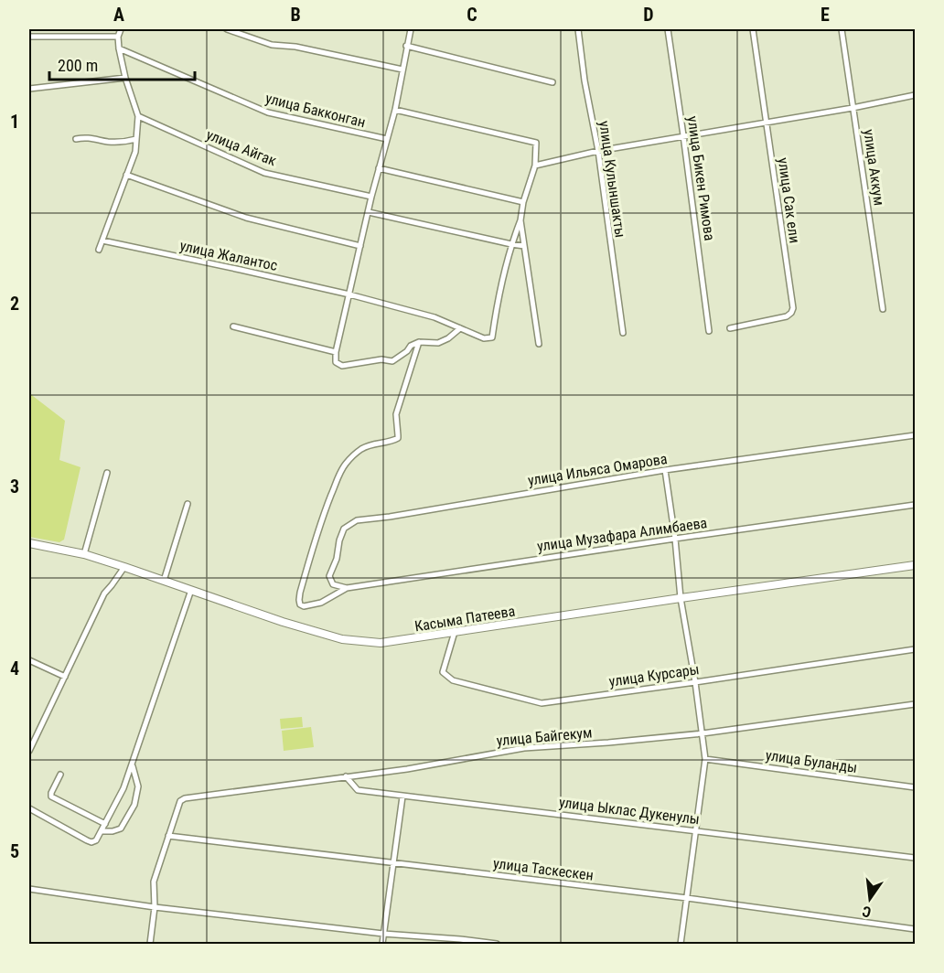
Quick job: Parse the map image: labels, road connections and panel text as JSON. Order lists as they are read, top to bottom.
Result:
{
  "streets": {
    "main road": ["Касыма Патеева"],
    "street": [
      "улица Бакконган",
      "улица Айгак",
      "улица Аккум",
      "улица Бикен Римова",
      "улица Кулыншакты",
      "улица Сак ели",
      "улица Жалантос",
      "улица Ильяса Омарова",
      "улица Музафара Алимбаева",
      "улица Курсары",
      "улица Байгекум",
      "улица Буланды",
      "улица Ыклас Дукенулы",
      "улица Таскескен"
    ]
  },
  "crossings": [
    ["улица Ильяса Омарова", "улица Музафара Алимбаева"],
    ["Касыма Патеева", "улица Курсары"],
    ["улица Байгекум", "улица Ыклас Дукенулы"],
    ["улица Байгекум", "улица Таскескен"]
  ],
  "scale_bar": "200 m",
  "north": "bottom",
  "grid": {
    "columns": [
      "A",
      "B",
      "C",
      "D",
      "E"
    ],
    "rows": [
      "1",
      "2",
      "3",
      "4",
      "5"
    ]
  }
}
